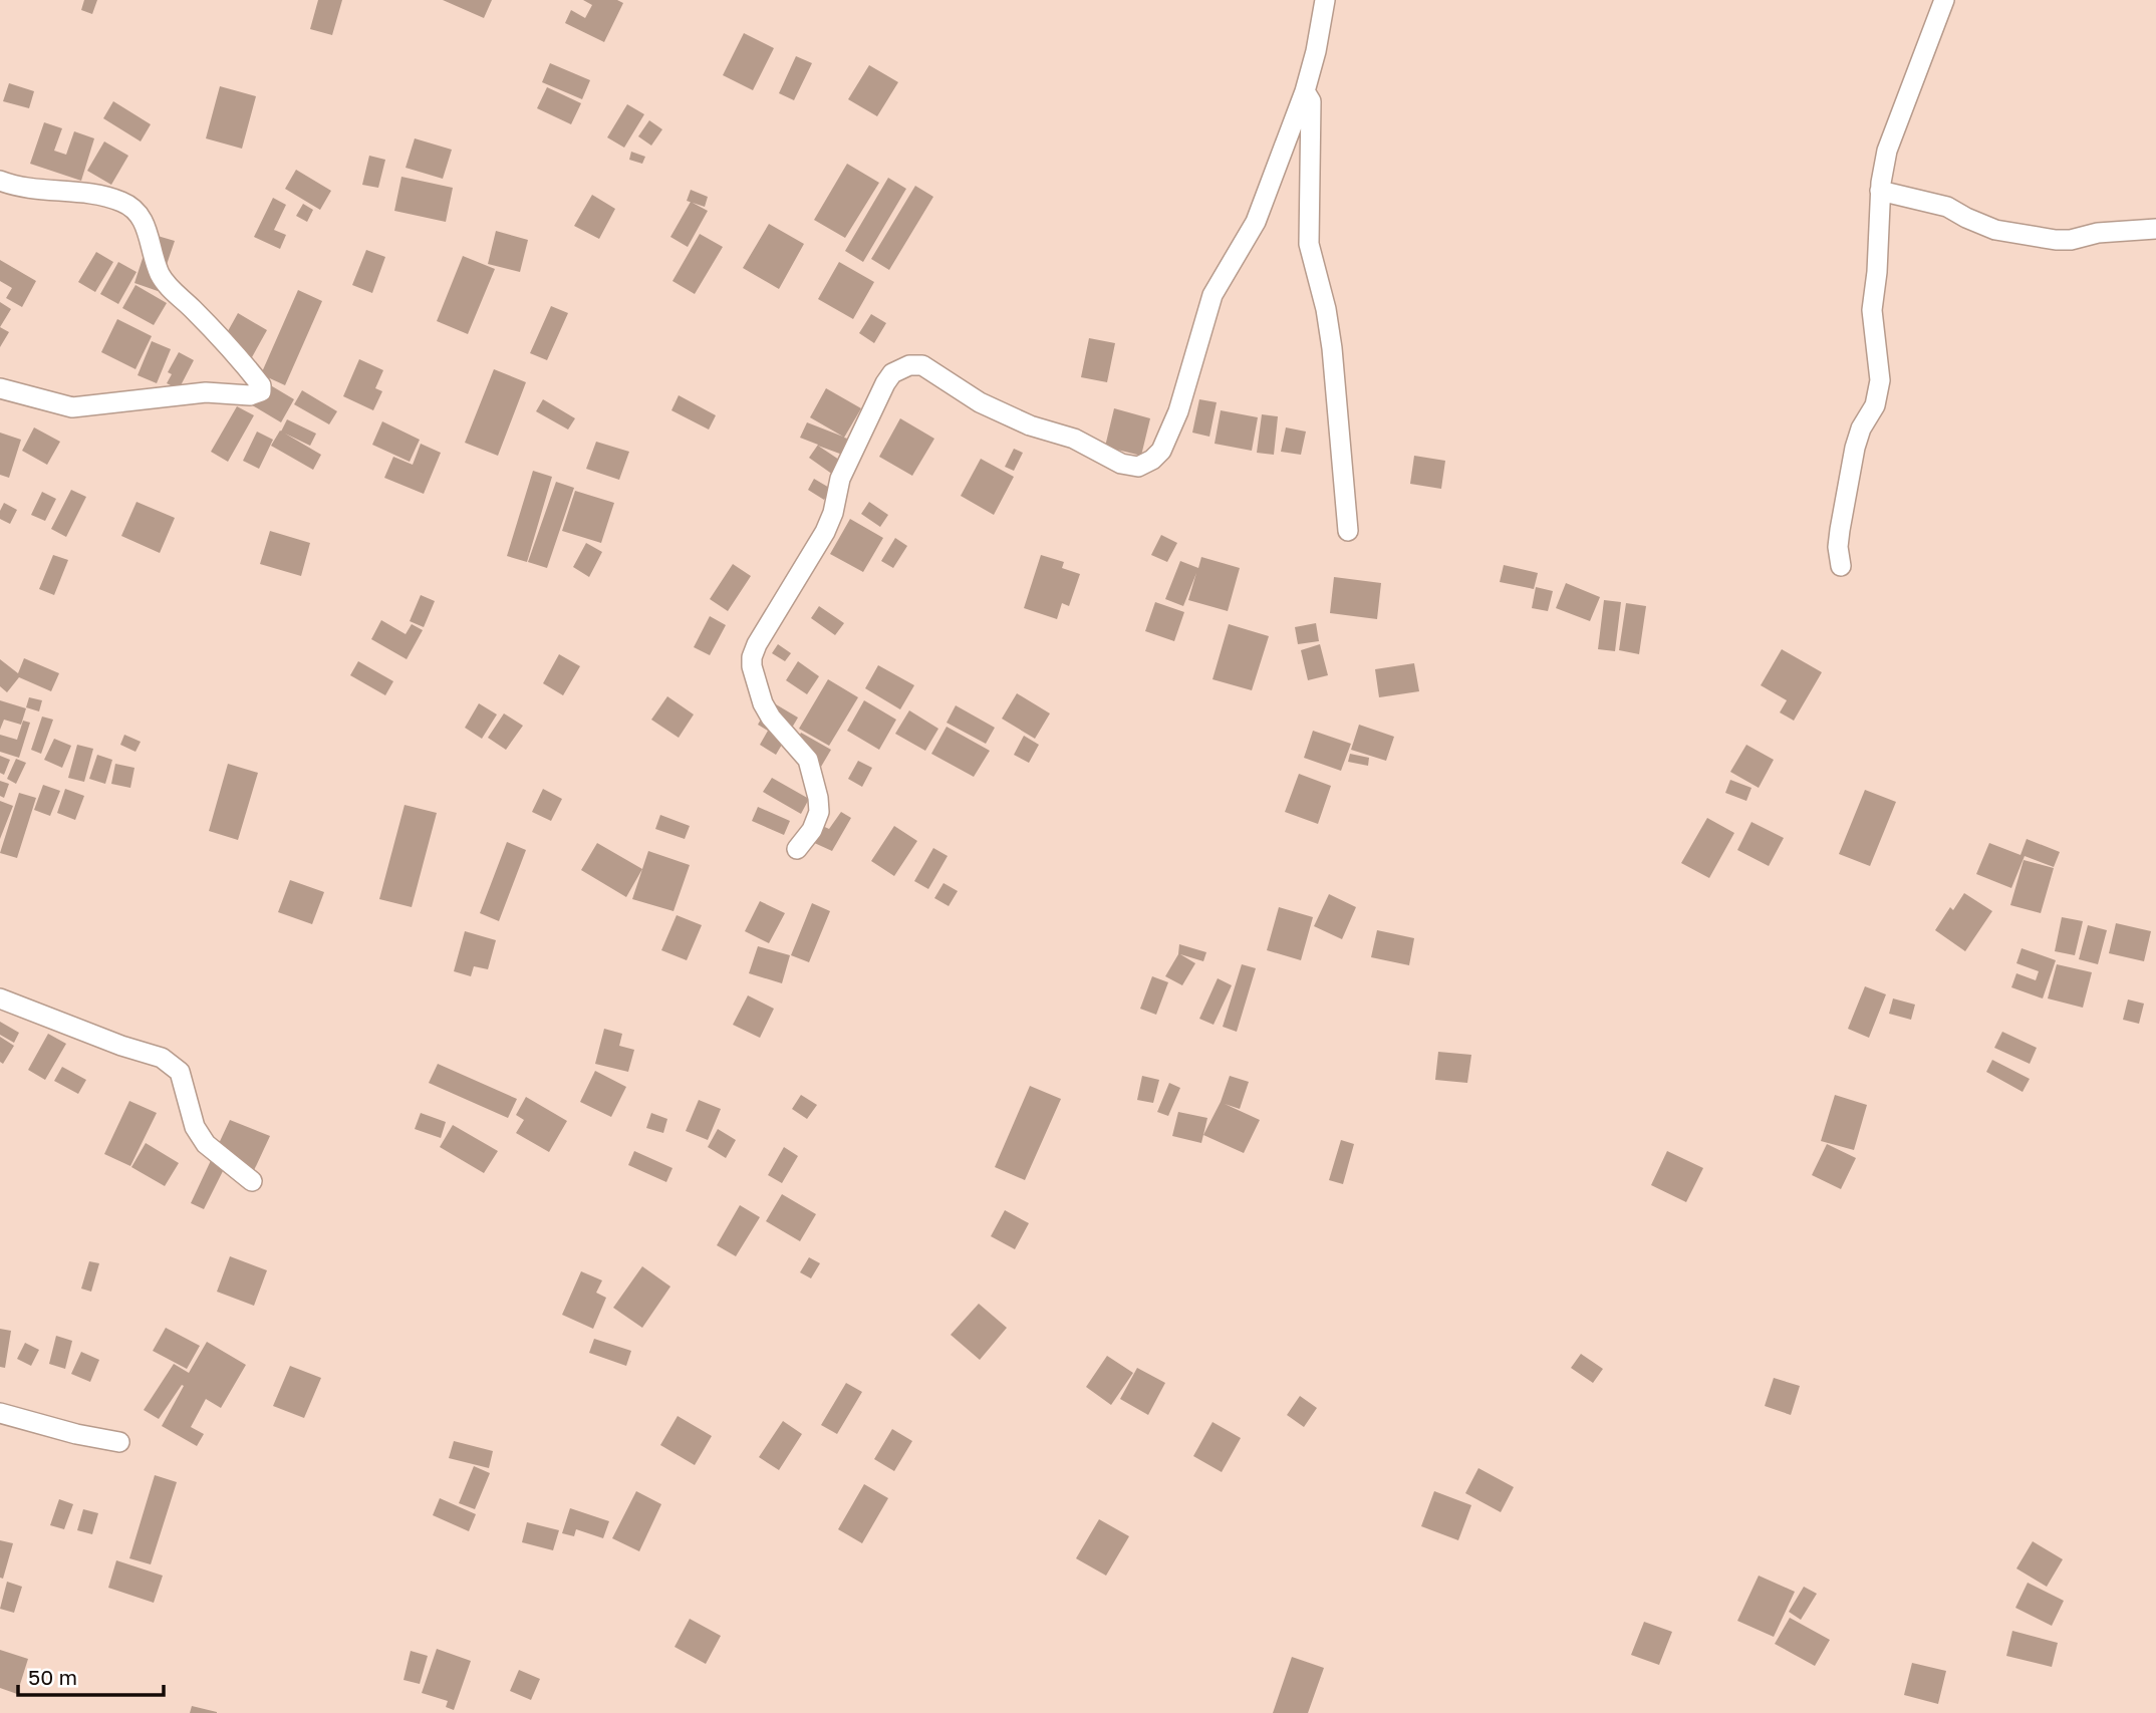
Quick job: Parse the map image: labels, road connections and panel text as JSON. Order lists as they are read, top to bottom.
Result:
{
  "scale_bar": "50 m"
}
